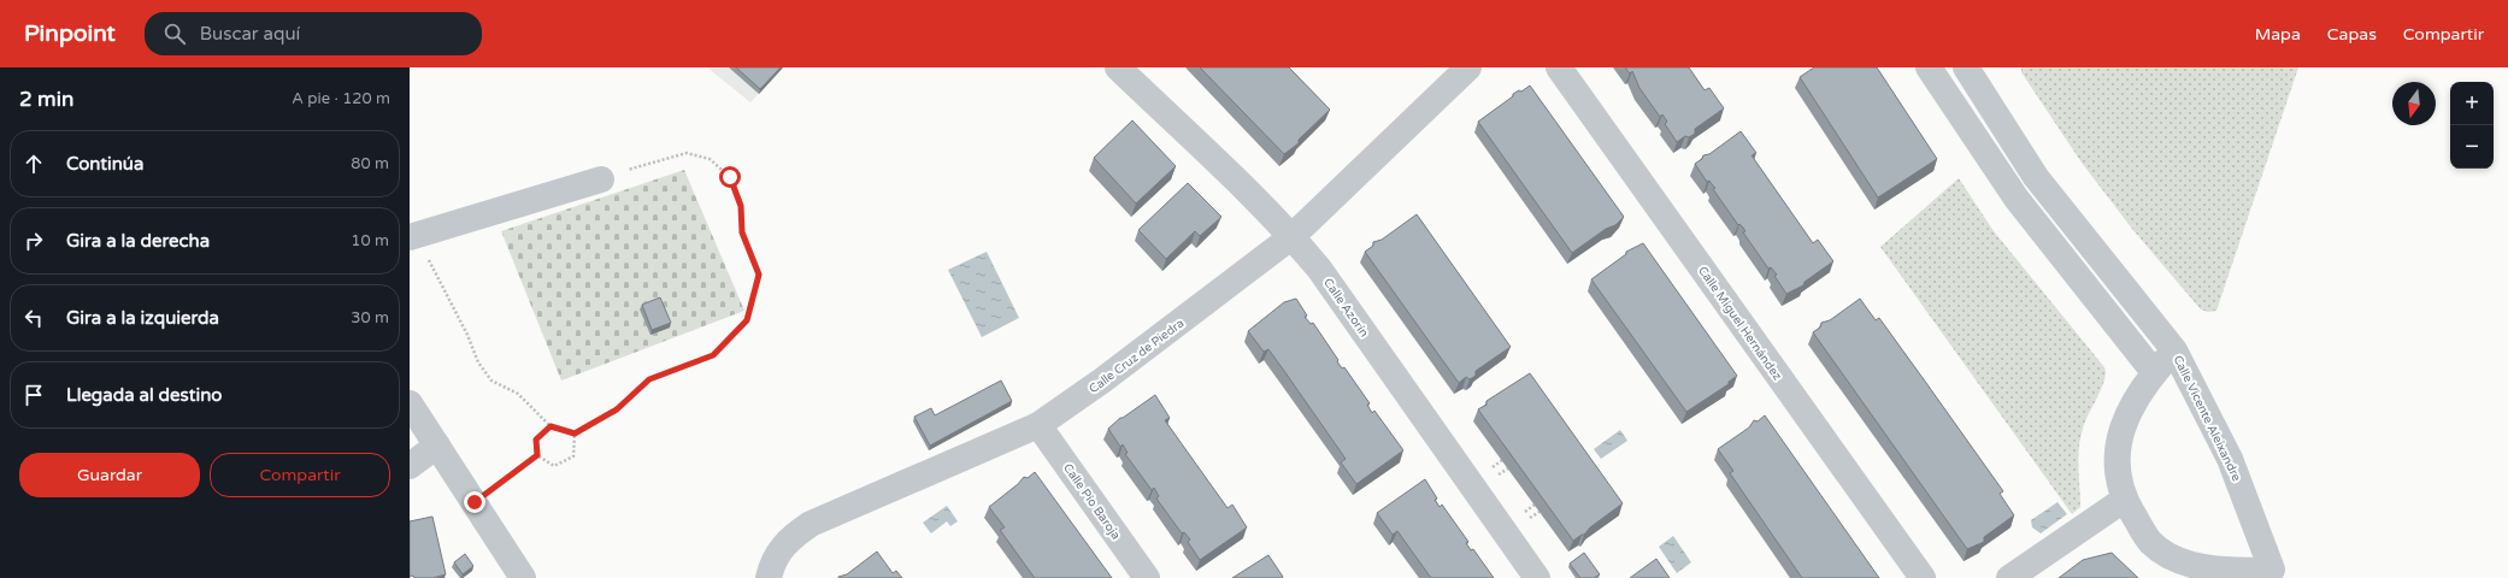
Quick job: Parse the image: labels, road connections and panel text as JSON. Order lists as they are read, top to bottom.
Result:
{
  "streets": {
    "street": [
      "Calle Azorín",
      "Calle Miguel Hernández",
      "Calle Cruz de Piedra",
      "Calle Vicente Aleixandre",
      "Calle Pío Baroja"
    ]
  },
  "crossings": [
    ["Calle Azorín", "Calle Cruz de Piedra"],
    ["Calle Cruz de Piedra", "Calle Pío Baroja"]
  ],
  "north": "bottom",
  "page": {
    "header": "Pinpoint",
    "search": "Buscar aquí",
    "nav": ["Mapa", "Capas", "Compartir"],
    "heading": ["2 min", "A pie · 120 m"],
    "map_buttons": ["+", "−"],
    "list": [
      ["Continúa", "80 m"],
      ["Gira a la derecha", "10 m"],
      ["Gira a la izquierda", "30 m"],
      "Llegada al destino"
    ],
    "buttons": ["Guardar", "Compartir"]
  }
}
